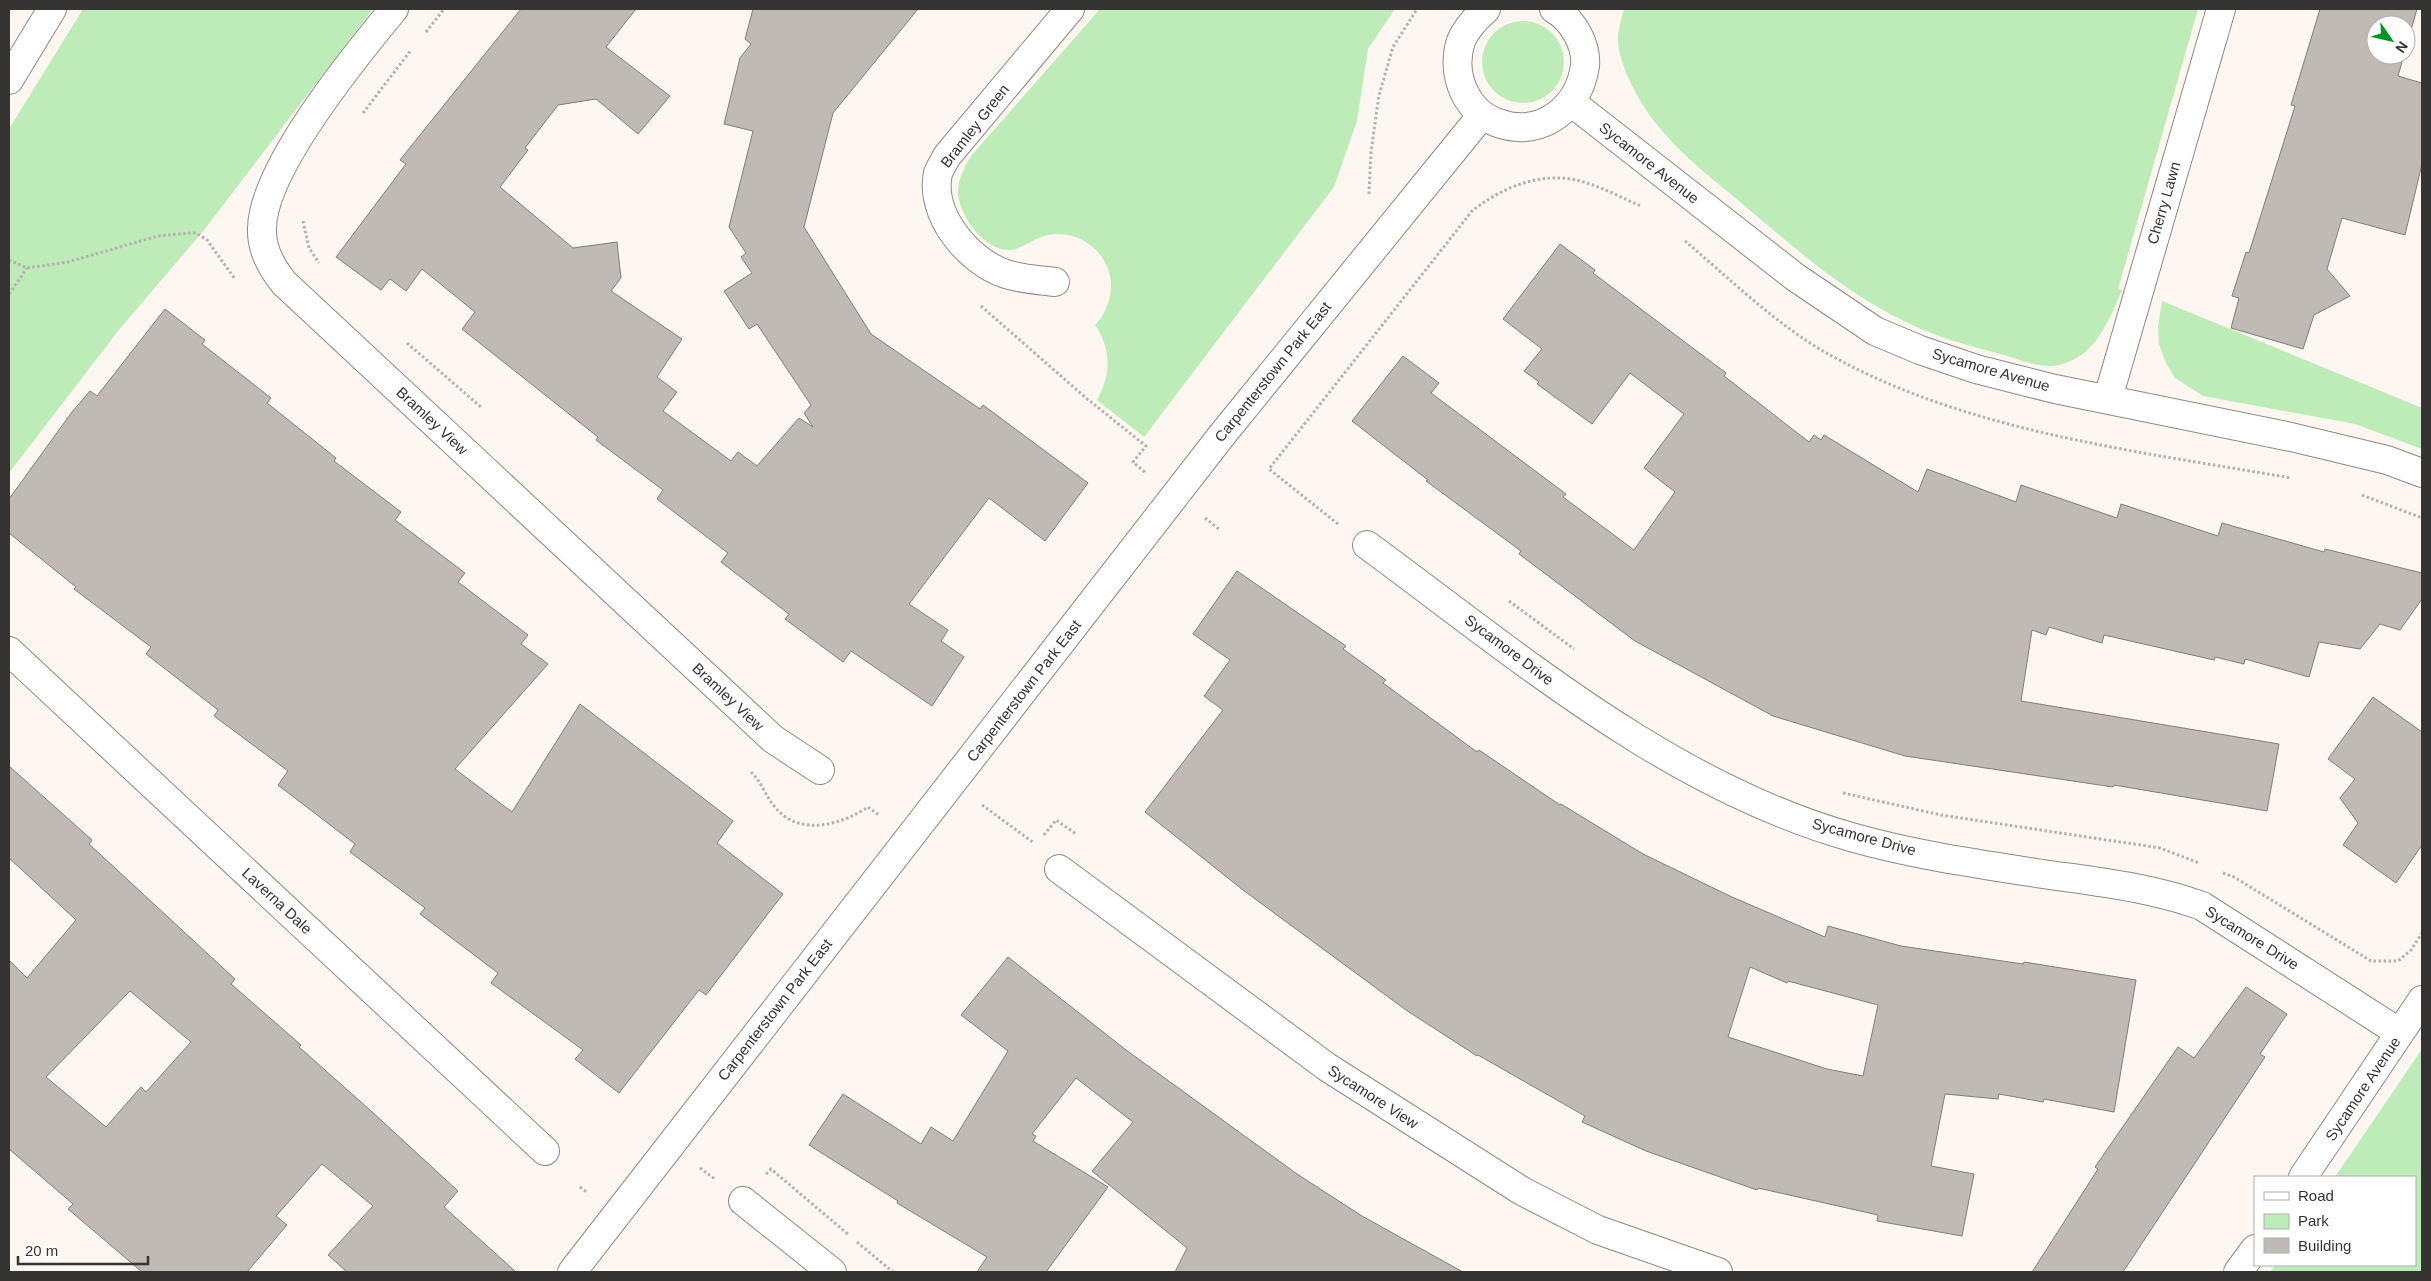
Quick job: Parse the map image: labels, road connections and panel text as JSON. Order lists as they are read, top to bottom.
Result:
{
  "streets": {
    "street": [
      "Bramley Green",
      "Sycamore Avenue",
      "Cherry Lawn",
      "Carpenterstown Park East",
      "Bramley View",
      "Sycamore Drive",
      "Laverna Dale",
      "Sycamore View"
    ]
  },
  "crossings": [
    ["Sycamore Avenue", "Cherry Lawn"],
    ["Sycamore Avenue", "Sycamore Drive"]
  ],
  "legend": ["Road", "Park", "Building"],
  "scale_bar": "20 m",
  "north": "bottom right"
}
